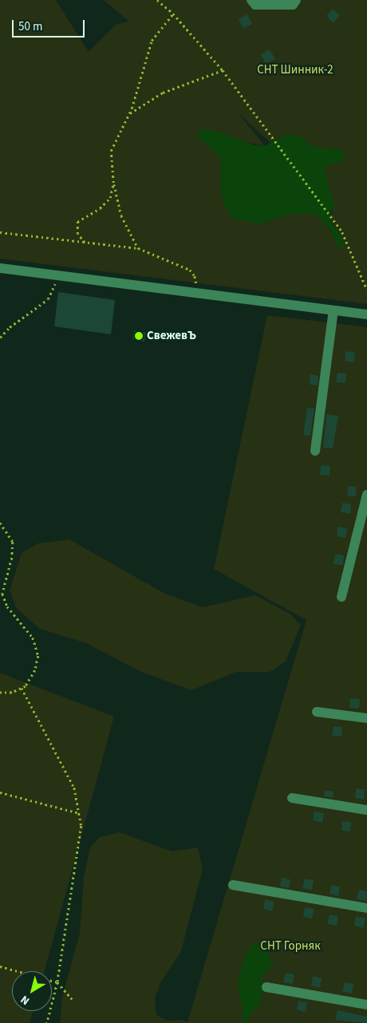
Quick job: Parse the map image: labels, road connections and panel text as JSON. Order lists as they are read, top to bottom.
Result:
{
  "parks": ["СНТ Шинник-2", "СНТ Горняк"],
  "places": ["СвежевЪ"],
  "scale_bar": "50 m",
  "north": "bottom left"
}
